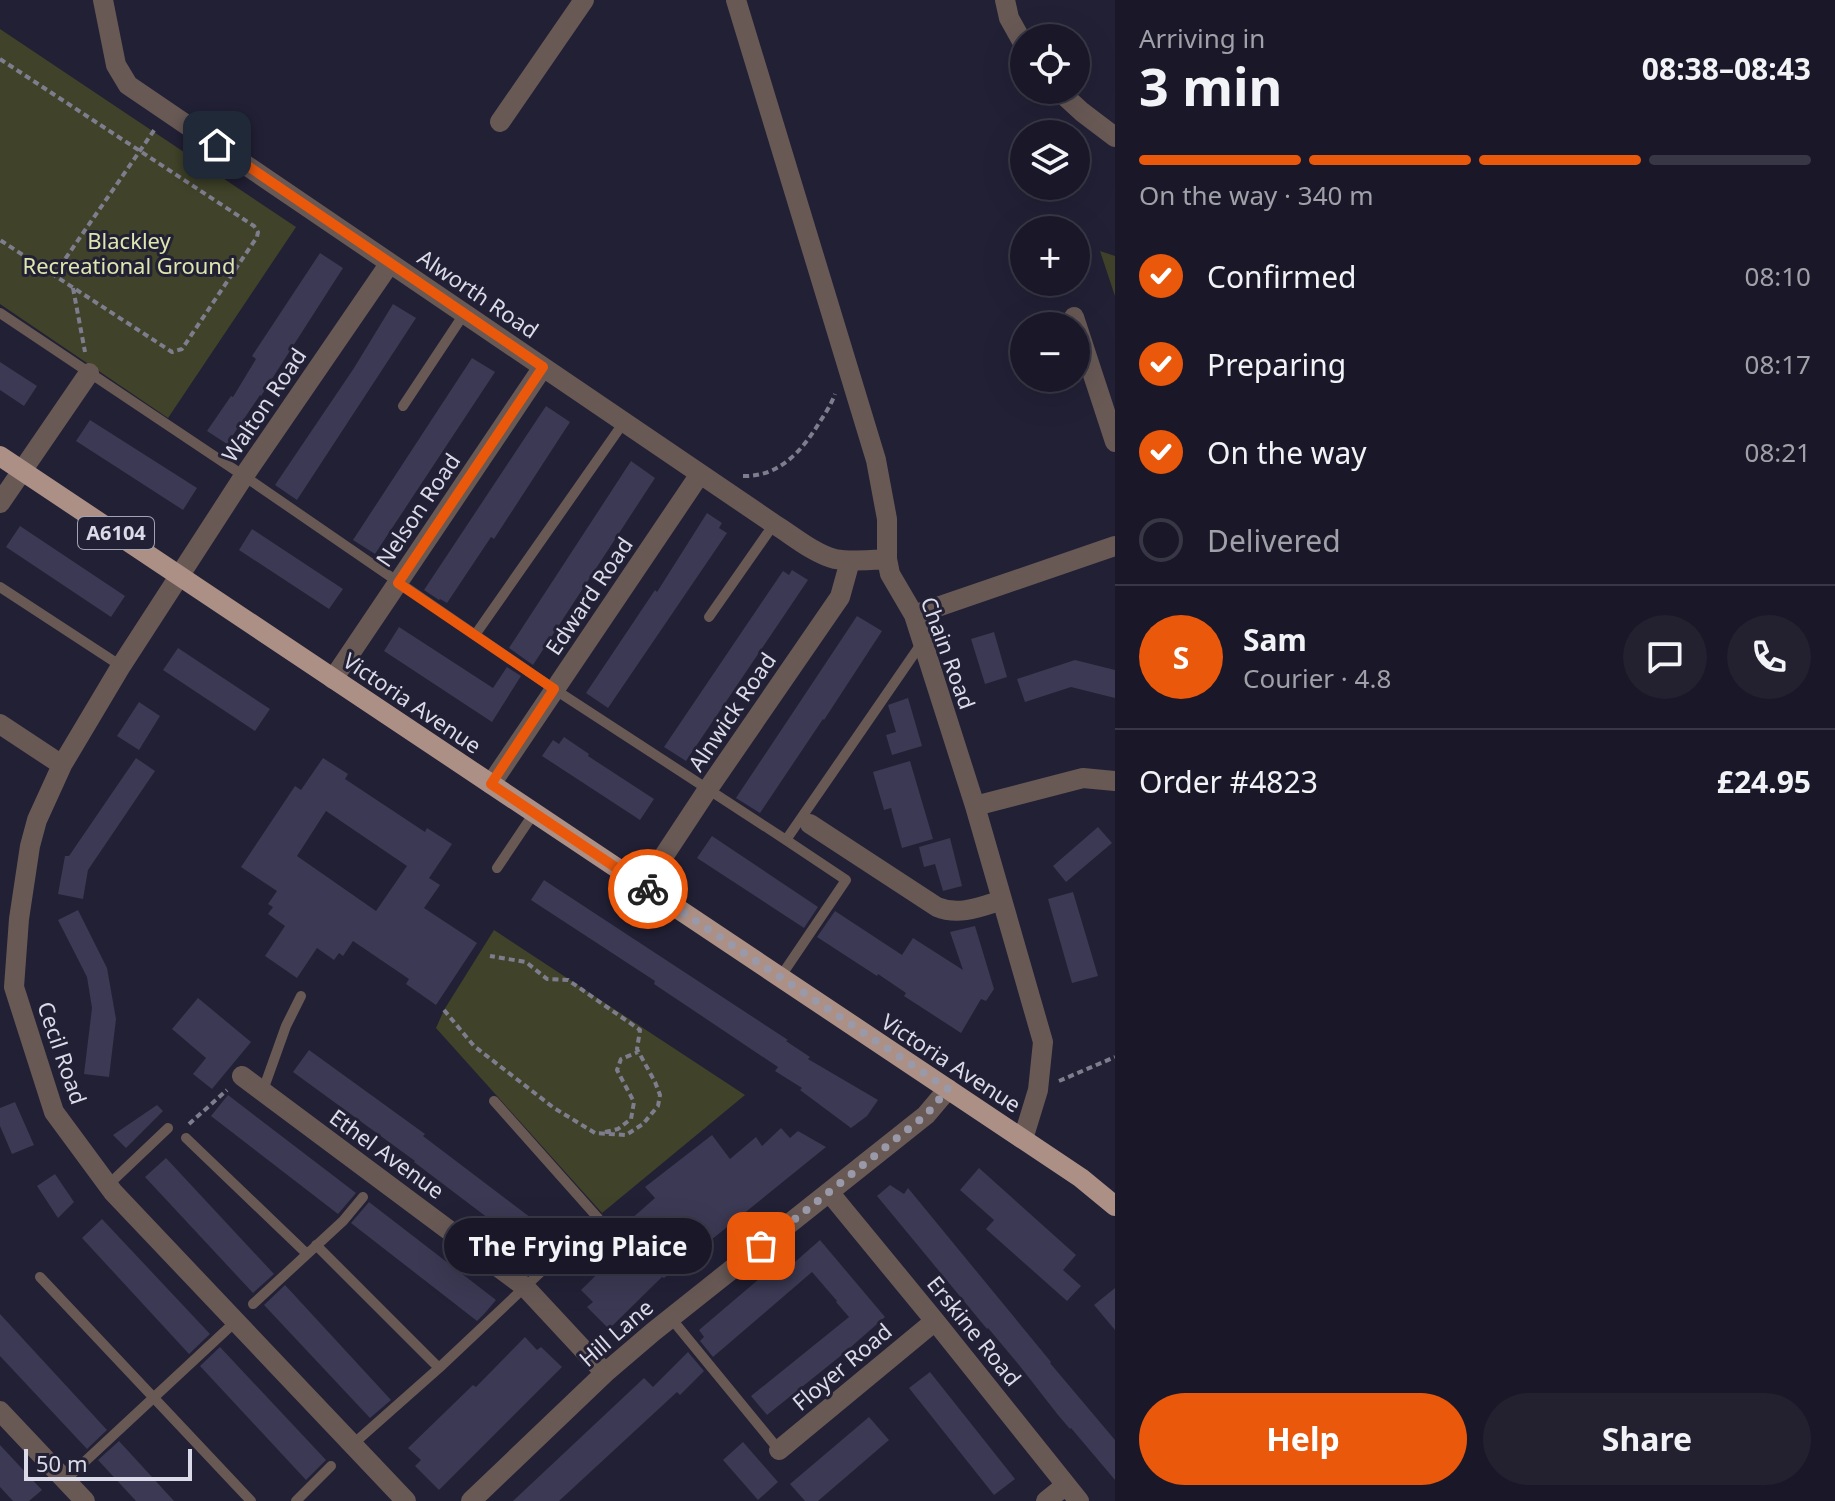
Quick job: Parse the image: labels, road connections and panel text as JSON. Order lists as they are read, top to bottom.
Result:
{
  "streets": {
    "main road": ["A6104", "Victoria Avenue"],
    "street": [
      "Alworth Road",
      "Walton Road",
      "Nelson Road",
      "Edward Road",
      "Chain Road",
      "Alnwick Road",
      "Cecil Road",
      "Ethel Avenue",
      "Erskine Road",
      "Hill Lane",
      "Floyer Road"
    ]
  },
  "crossings": [
    ["Alworth Road", "Walton Road"],
    ["Alworth Road", "Nelson Road"],
    ["Alworth Road", "Edward Road"],
    ["Alworth Road", "Chain Road"],
    ["Alworth Road", "Alnwick Road"],
    ["Walton Road", "Victoria Avenue"],
    ["Walton Road", "Cecil Road"],
    ["Nelson Road", "Victoria Avenue"],
    ["Edward Road", "Victoria Avenue"],
    ["Chain Road", "Victoria Avenue"],
    ["Victoria Avenue", "Alnwick Road"],
    ["Victoria Avenue", "Cecil Road"],
    ["Victoria Avenue", "Hill Lane"],
    ["Ethel Avenue", "Hill Lane"],
    ["Erskine Road", "Hill Lane"],
    ["Erskine Road", "Floyer Road"]
  ],
  "parks": ["Blackley Recreational Ground"],
  "places": ["The Frying Plaice"],
  "scale_bar": "50 m",
  "page": {
    "heading": ["3 min", "Arriving in", "08:38–08:43"],
    "panel": [
      "Sam",
      "Courier · 4.8",
      "Order #4823",
      "£24.95"
    ],
    "map_buttons": ["+", "−"],
    "bar": "On the way · 340 m",
    "list": [
      ["Confirmed", "08:10"],
      ["Preparing", "08:17"],
      ["On the way", "08:21"],
      "Delivered"
    ],
    "round": "S",
    "bubble": "The Frying Plaice",
    "buttons": ["Help", "Share"],
    "scale": "50 m"
  }
}
